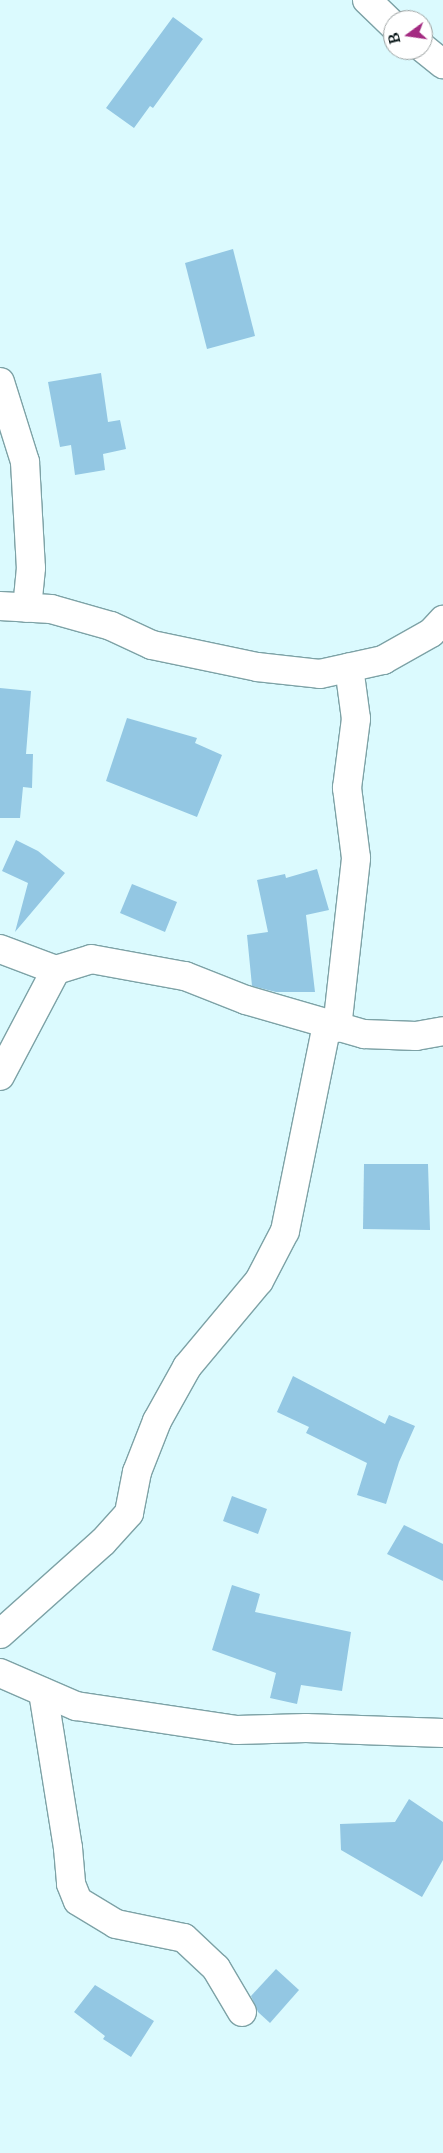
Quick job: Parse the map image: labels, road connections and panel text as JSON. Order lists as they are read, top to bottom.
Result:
{
  "north": "left"
}
